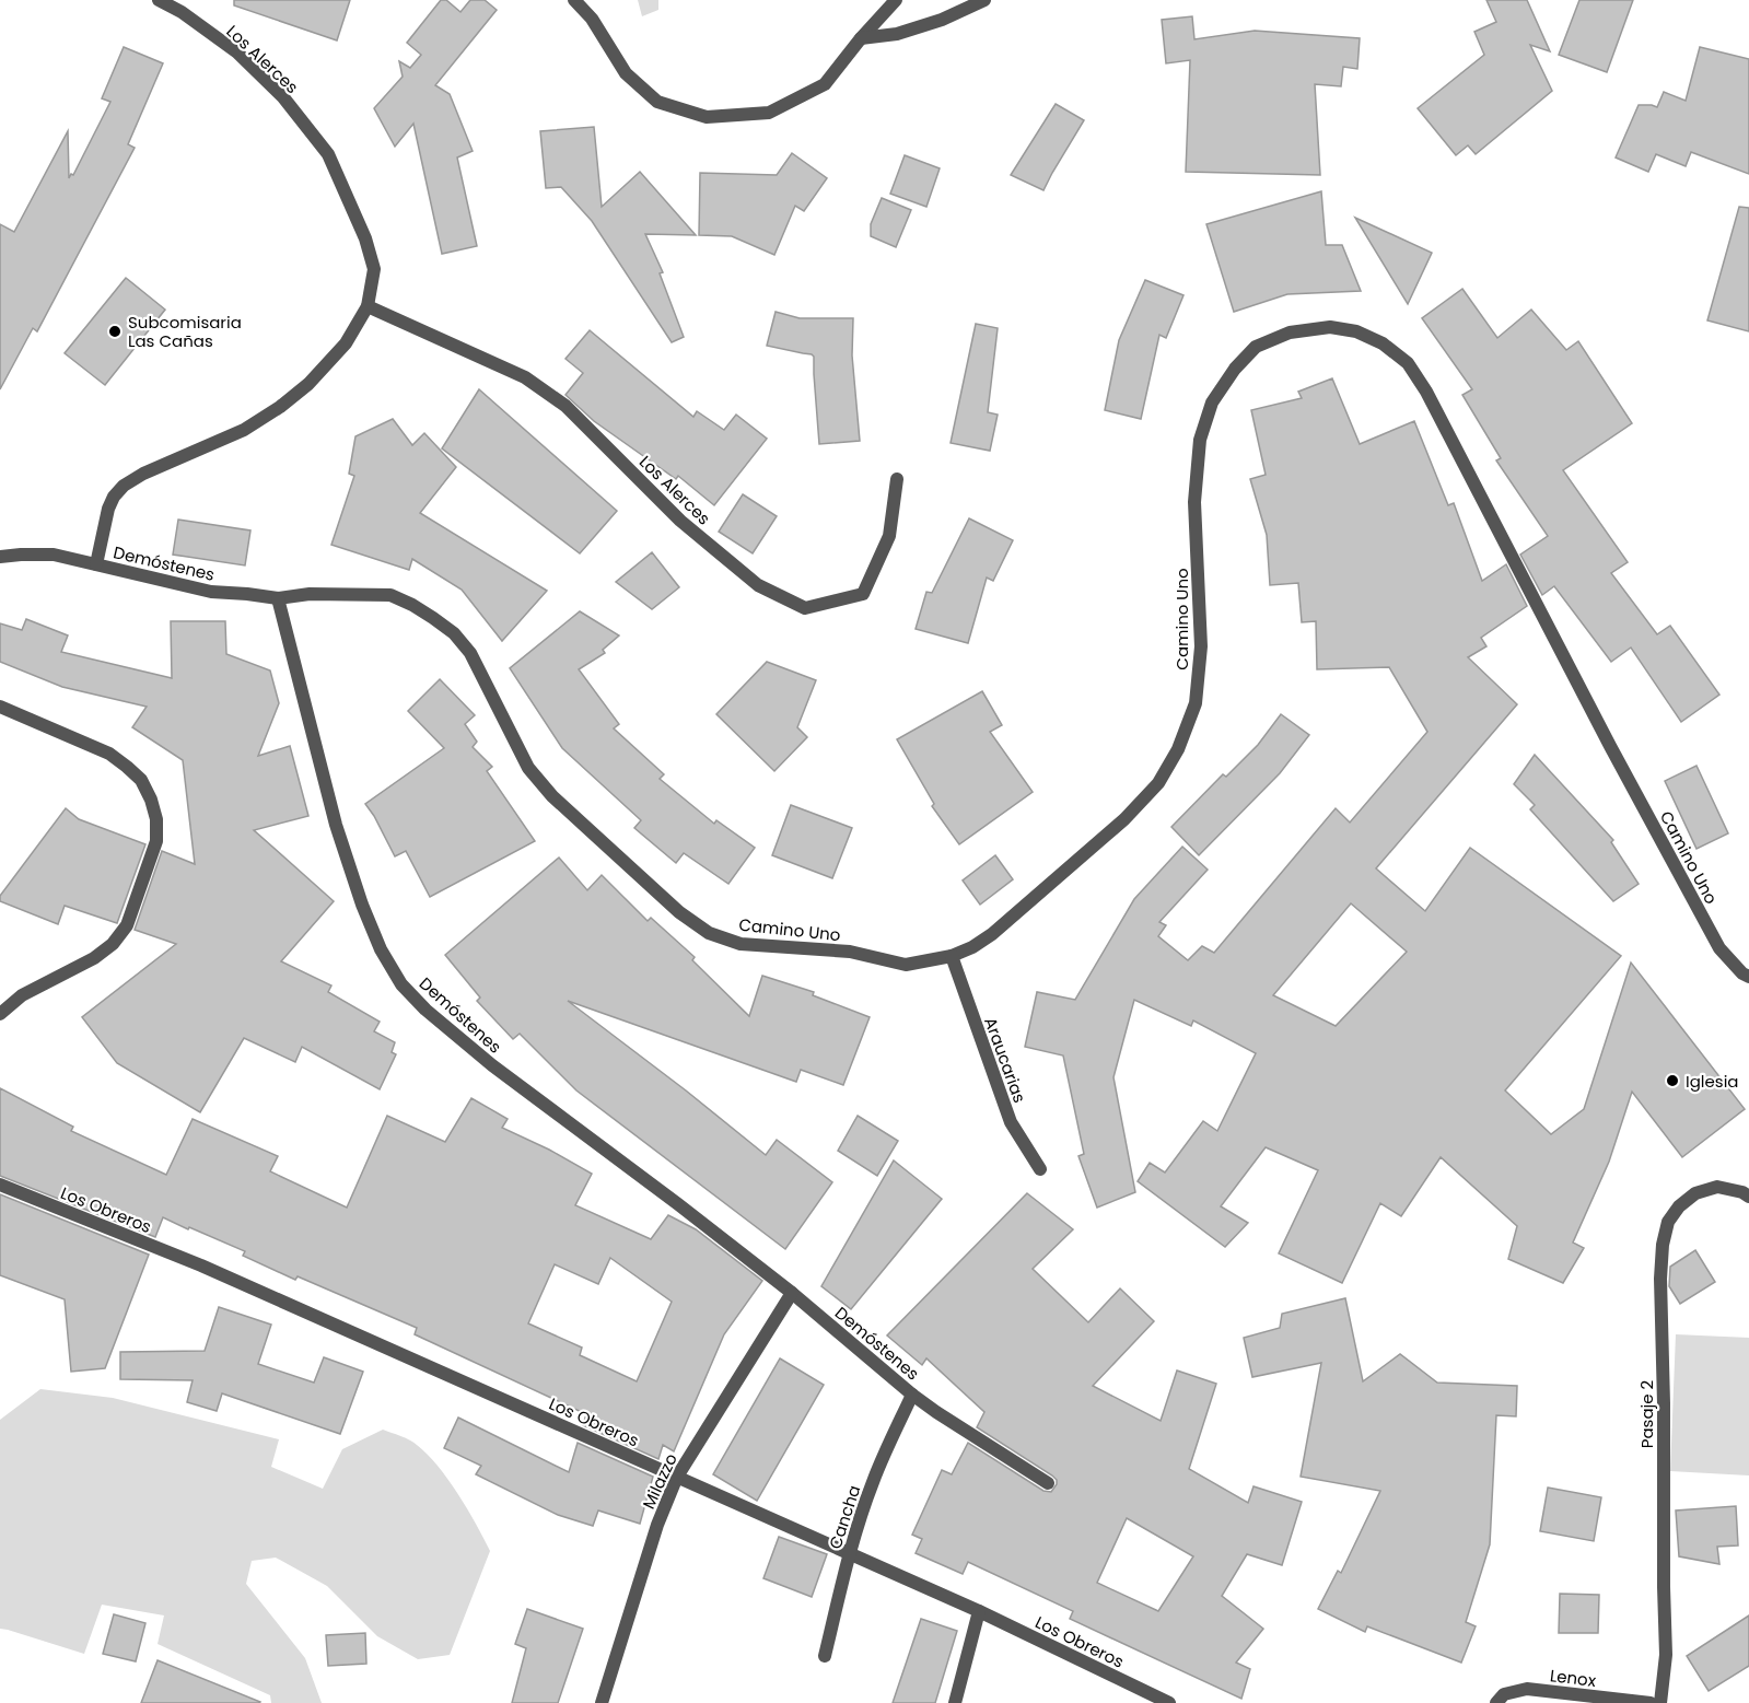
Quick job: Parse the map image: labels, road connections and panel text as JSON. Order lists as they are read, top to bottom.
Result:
{
  "streets": {
    "street": [
      "Los Alerces",
      "Demóstenes",
      "Camino Uno",
      "Araucarias",
      "Los Obreros",
      "Pasaje 2",
      "Milazzo",
      "Cancha",
      "Lenox"
    ]
  },
  "crossings": [
    ["Los Alerces", "Demóstenes"],
    ["Demóstenes", "Camino Uno"],
    ["Demóstenes", "Milazzo"],
    ["Demóstenes", "Cancha"],
    ["Camino Uno", "Araucarias"],
    ["Los Obreros", "Milazzo"],
    ["Los Obreros", "Cancha"]
  ],
  "places": ["Subcomisaria Las Cañas", "Iglesia"]
}
